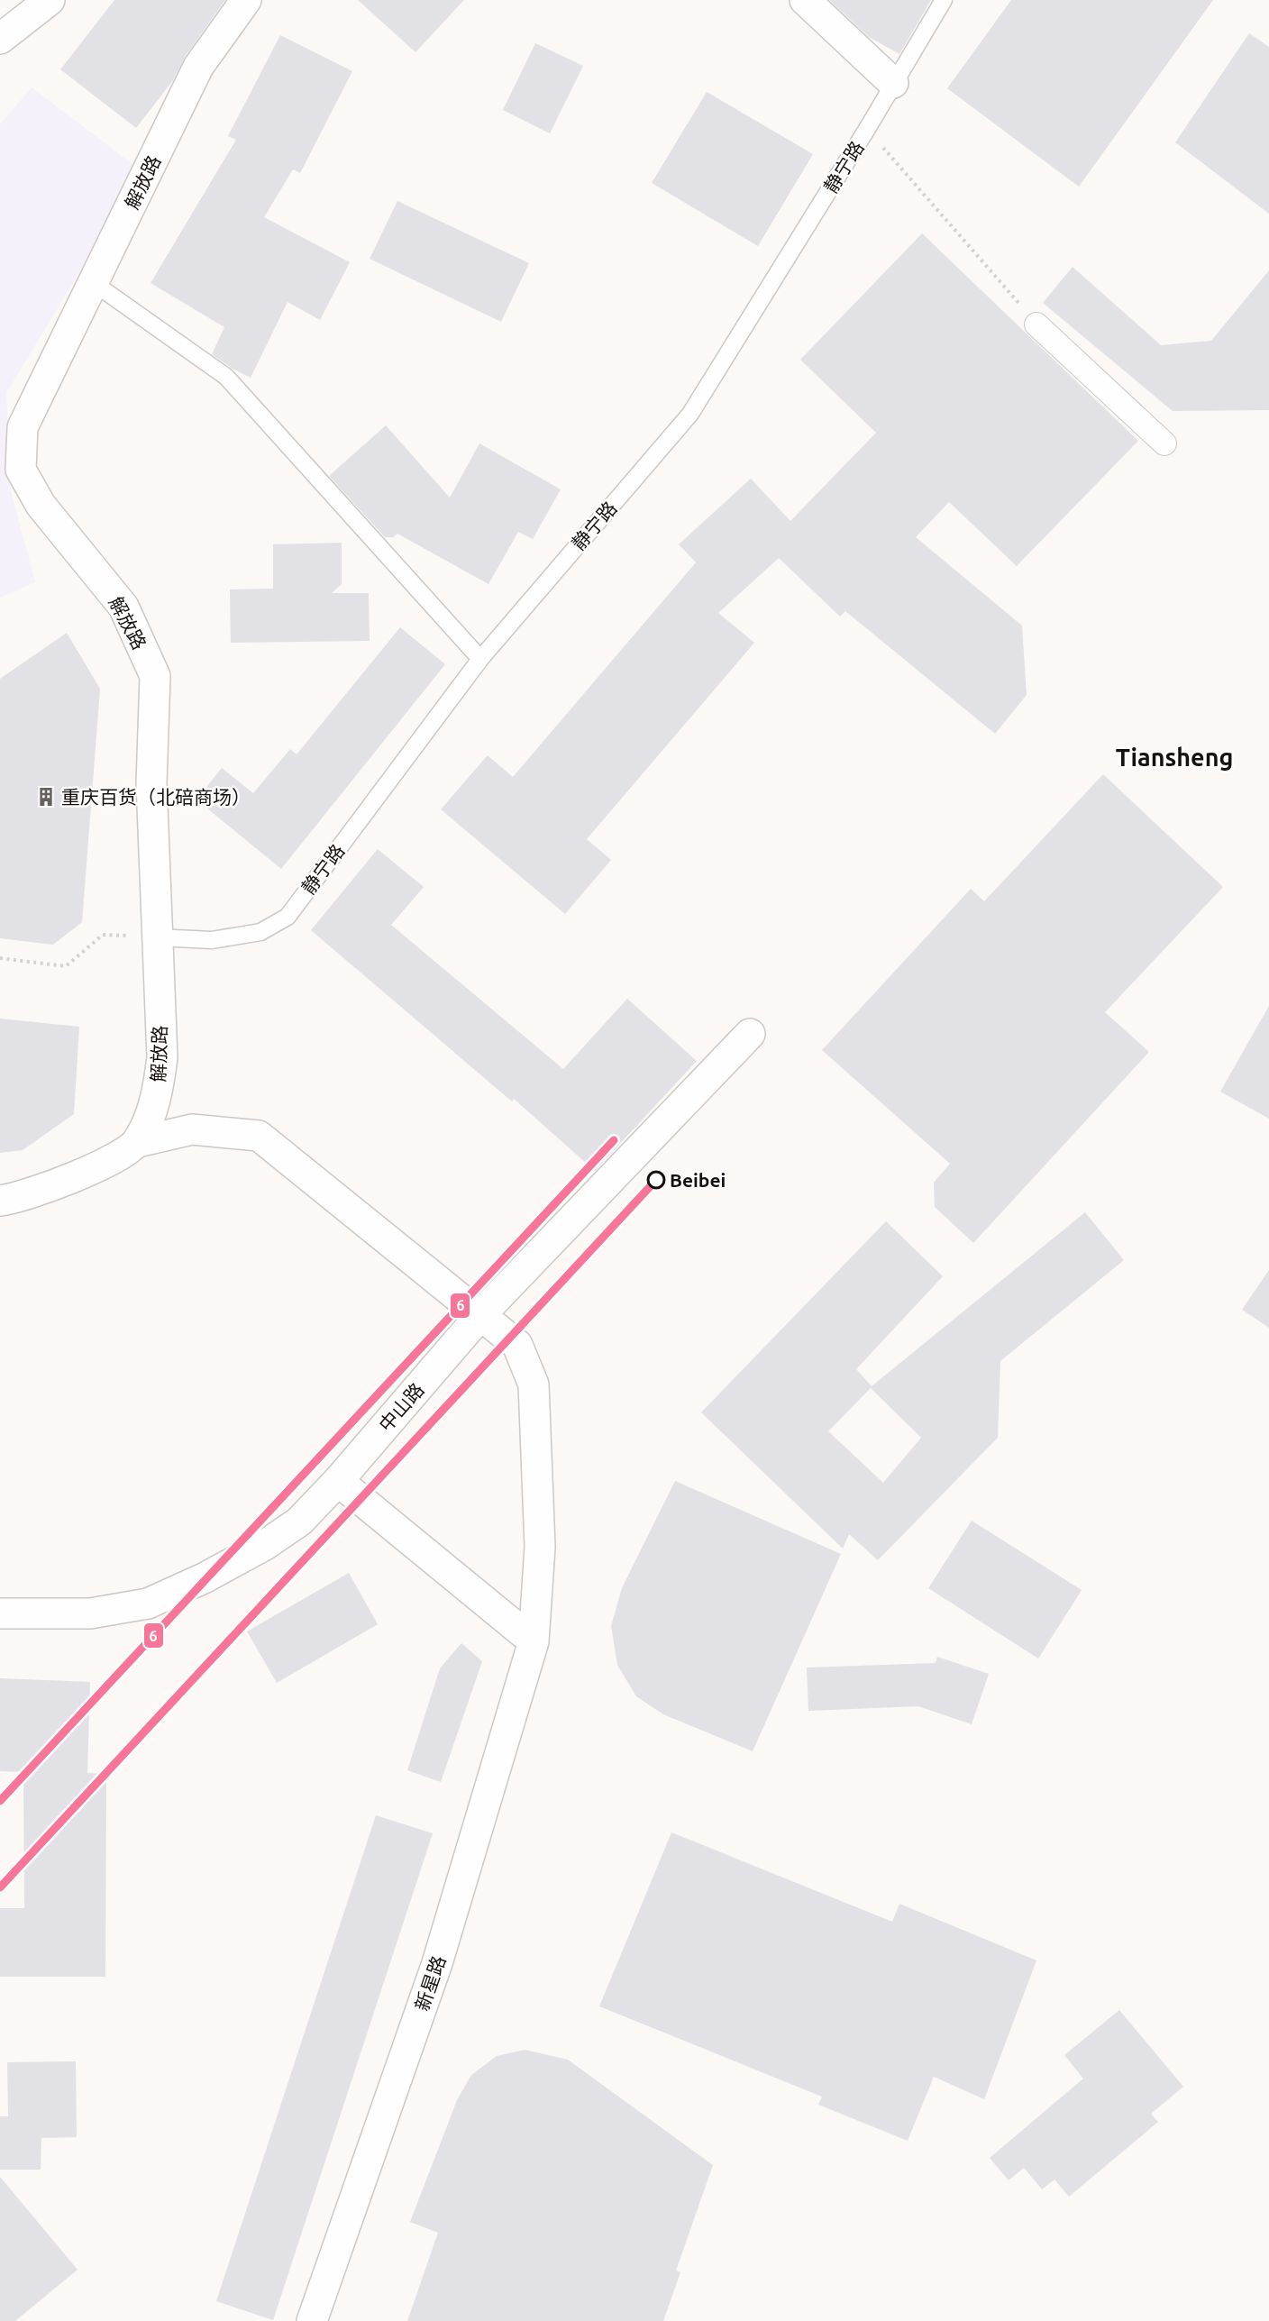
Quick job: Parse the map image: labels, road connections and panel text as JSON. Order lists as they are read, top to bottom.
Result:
{
  "streets": {
    "street": ["解放路", "中山路", "新星路"],
    "lane": ["静宁路"]
  },
  "crossings": [
    ["静宁路", "解放路"],
    ["解放路", "新星路"],
    ["中山路", "新星路"]
  ],
  "districts": ["Tiansheng"],
  "places": {
    "building": ["重庆百货（北碚商场）"],
    "other": ["Beibei"]
  },
  "lines": ["transit line 6"]
}
